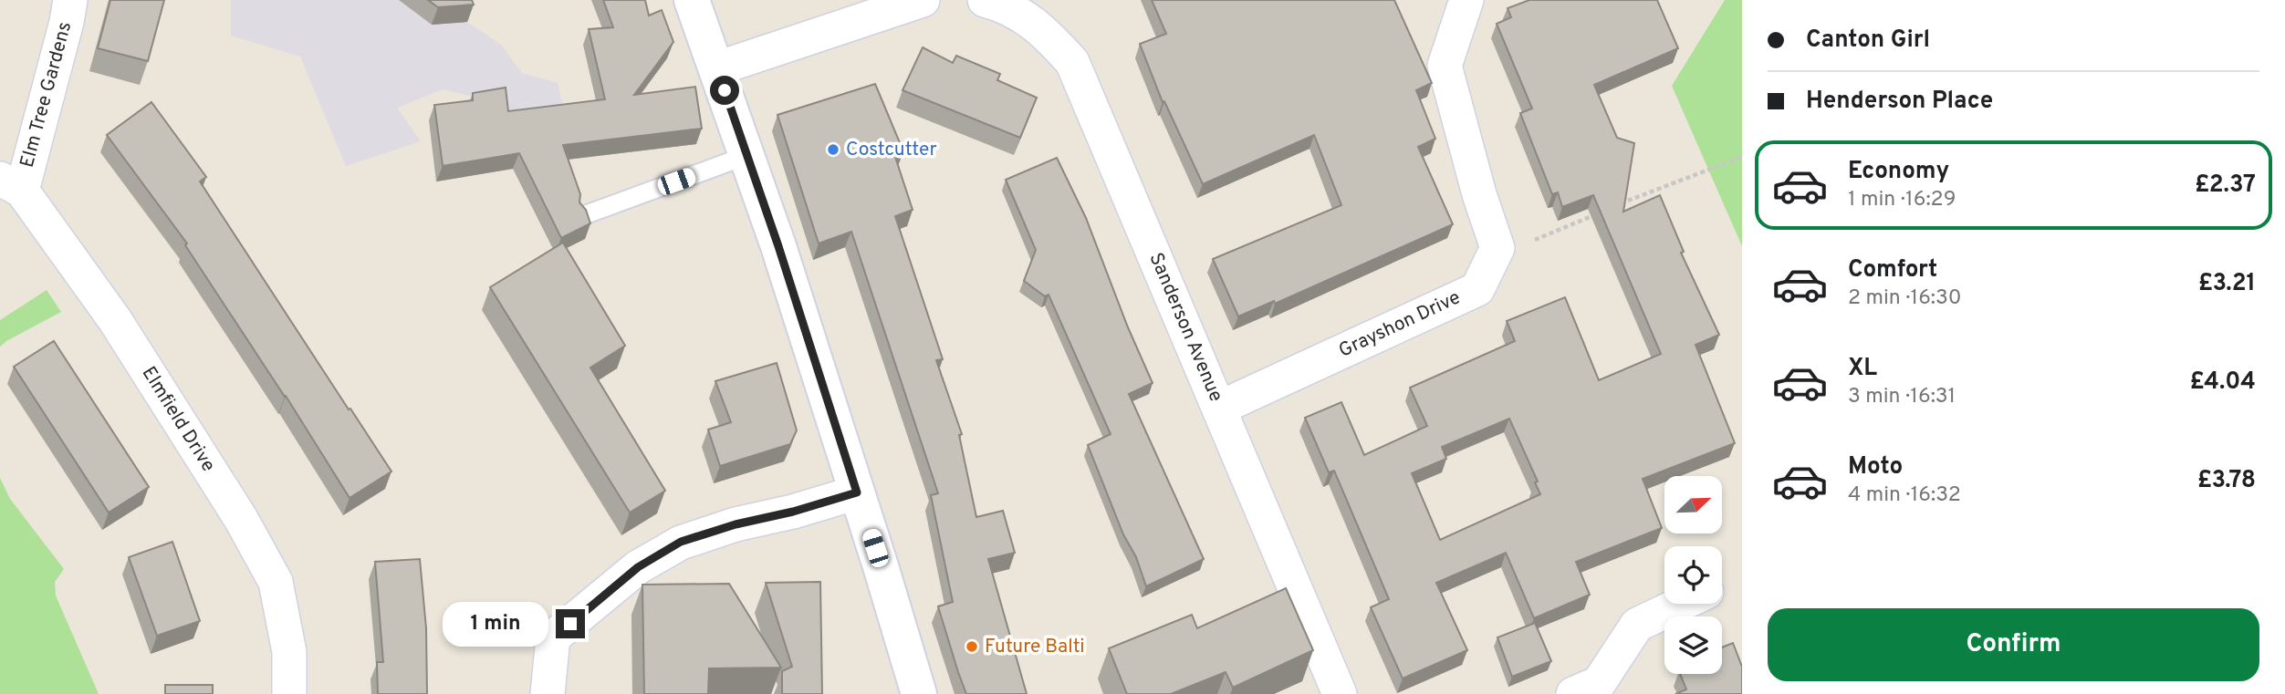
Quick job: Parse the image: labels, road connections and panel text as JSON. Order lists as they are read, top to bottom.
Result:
{
  "streets": {
    "street": [
      "Elm Tree Gardens",
      "Grayshon Drive",
      "Sanderson Avenue",
      "Elmfield Drive"
    ]
  },
  "crossings": [
    ["Elm Tree Gardens", "Elmfield Drive"],
    ["Grayshon Drive", "Sanderson Avenue"]
  ],
  "places": ["Costcutter", "Future Balti"],
  "north": "top right",
  "page": {
    "banner": ["Canton Girl", "Henderson Place"],
    "list": [
      {
        "name": "Economy",
        "note": "1 min · 16:29",
        "value": "£2.37"
      },
      {
        "name": "Comfort",
        "note": "2 min · 16:30",
        "value": "£3.21"
      },
      {
        "name": "XL",
        "note": "3 min · 16:31",
        "value": "£4.04"
      },
      {
        "name": "Moto",
        "note": "4 min · 16:32",
        "value": "£3.78"
      }
    ],
    "buttons": "Confirm",
    "bubble": "1 min"
  }
}
